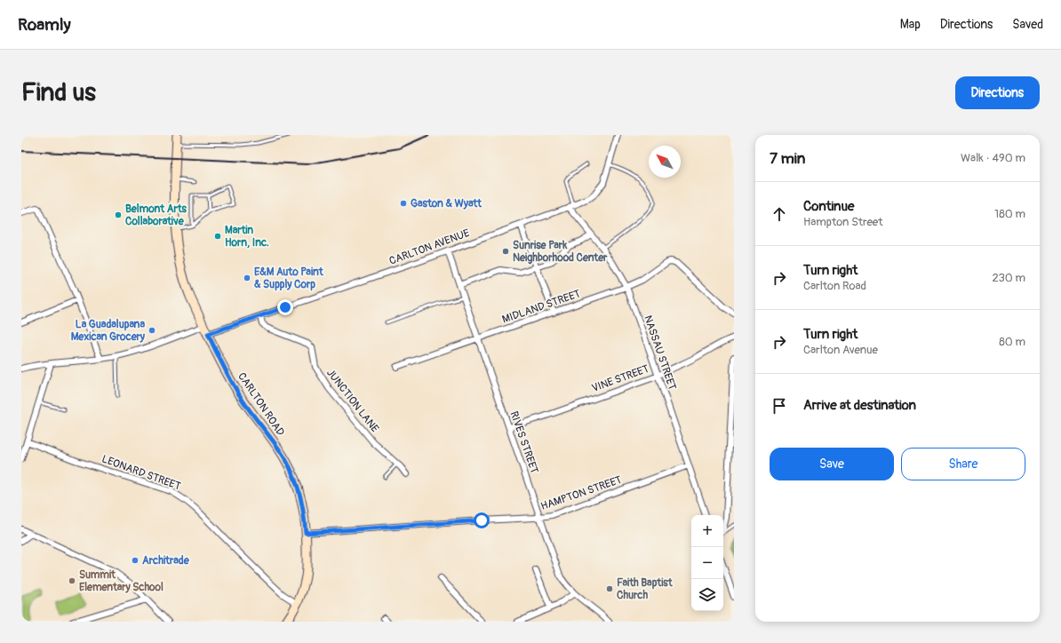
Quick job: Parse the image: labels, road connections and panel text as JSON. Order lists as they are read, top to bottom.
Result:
{
  "streets": {
    "main road": ["CARLTON ROAD"],
    "street": [
      "CARLTON AVENUE",
      "MIDLAND STREET",
      "NASSAU STREET",
      "VINE STREET",
      "JUNCTION LANE",
      "RIVES STREET",
      "LEONARD STREET",
      "HAMPTON STREET"
    ]
  },
  "crossings": [
    ["CARLTON AVENUE", "NASSAU STREET"],
    ["CARLTON AVENUE", "JUNCTION LANE"],
    ["CARLTON AVENUE", "CARLTON ROAD"],
    ["CARLTON AVENUE", "RIVES STREET"],
    ["MIDLAND STREET", "NASSAU STREET"],
    ["MIDLAND STREET", "RIVES STREET"],
    ["NASSAU STREET", "VINE STREET"],
    ["NASSAU STREET", "HAMPTON STREET"],
    ["VINE STREET", "RIVES STREET"],
    ["CARLTON ROAD", "LEONARD STREET"],
    ["CARLTON ROAD", "HAMPTON STREET"],
    ["RIVES STREET", "HAMPTON STREET"]
  ],
  "places": [
    "Gaston & Wyatt",
    "Belmont Arts Collaborative",
    "Martin Horn, Inc.",
    "Sunrise Park Neighborhood Center",
    "E&M Auto Paint & Supply Corp",
    "La Guadalupana Mexican Grocery",
    "Architrade",
    "Summit Elementary School",
    "Faith Baptist Church"
  ],
  "north": "top left",
  "page": {
    "header": "Roamly",
    "nav": ["Map", "Directions", "Saved"],
    "buttons": [
      "Directions",
      ["Save", "Share"]
    ],
    "title": "Find us",
    "heading": ["7 min", "Walk · 490 m"],
    "list": [
      ["Continue", "Hampton Street", "180 m"],
      ["Turn right", "Carlton Road", "230 m"],
      ["Turn right", "Carlton Avenue", "80 m"],
      "Arrive at destination"
    ],
    "map_buttons": ["+", "−"]
  }
}
